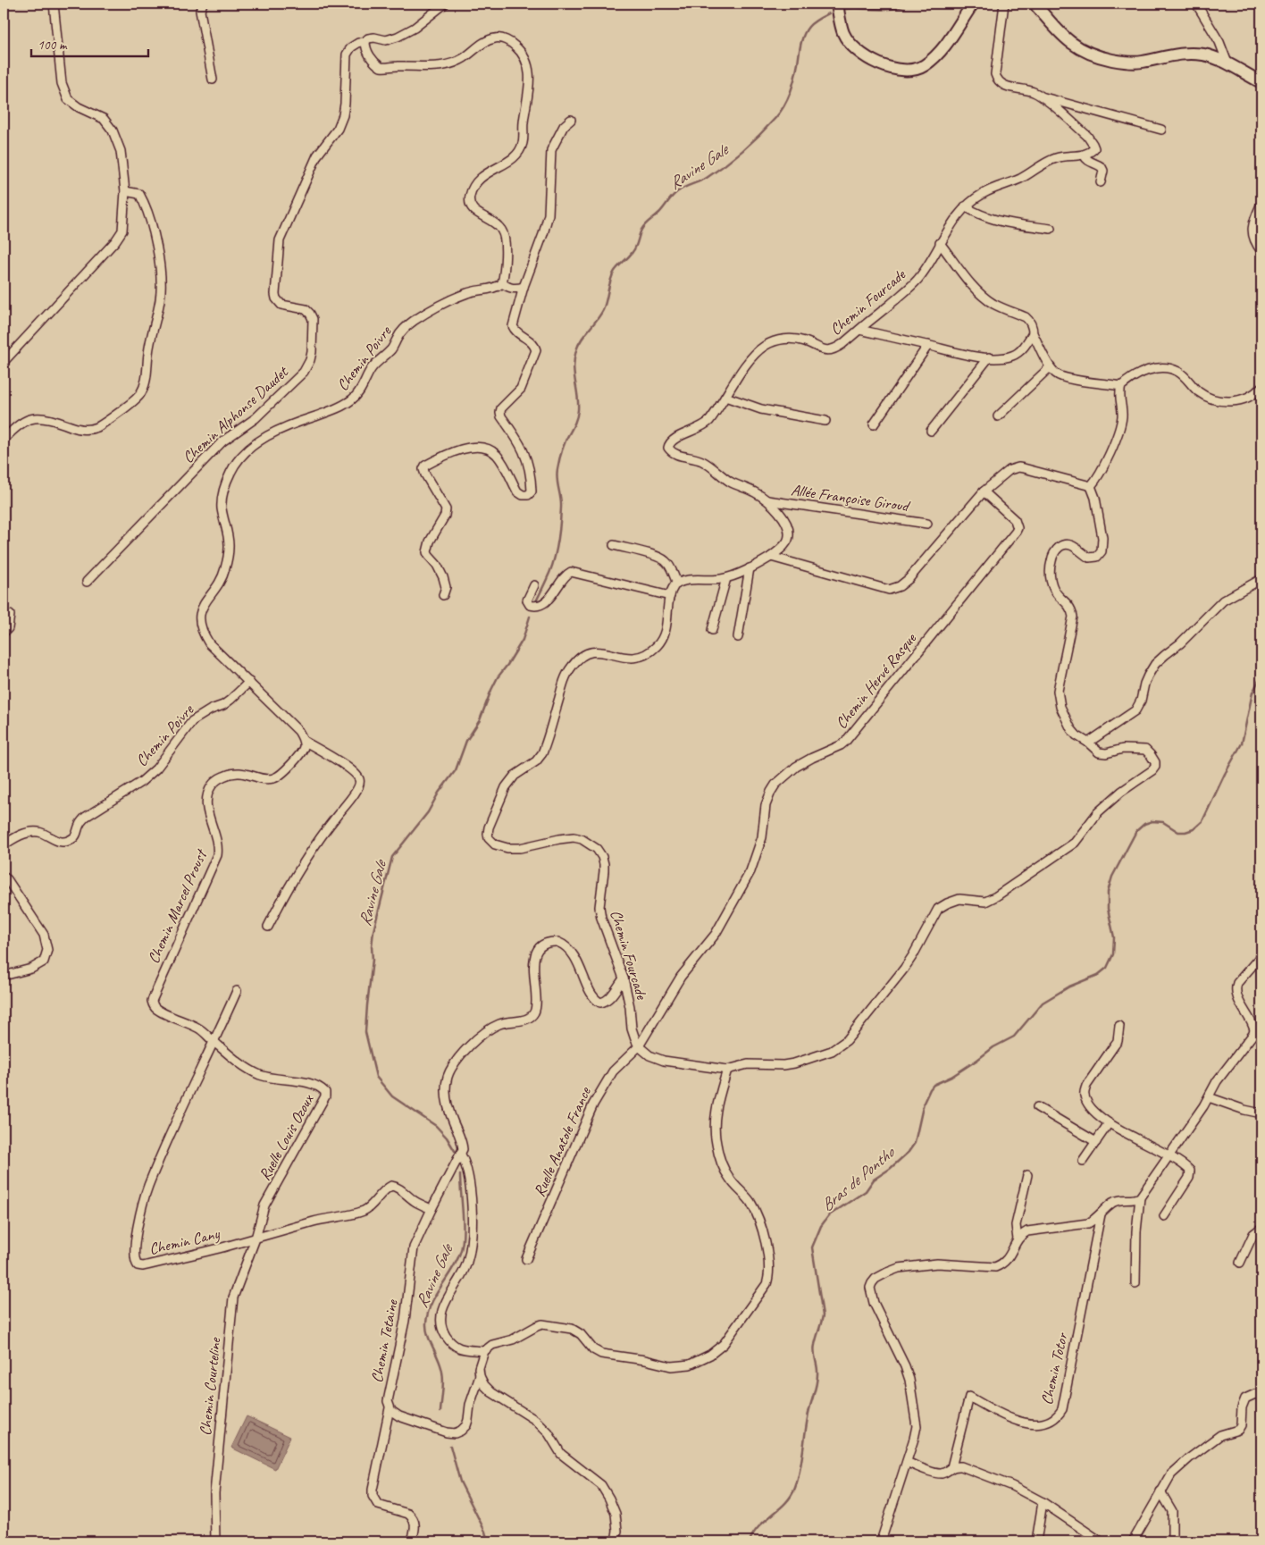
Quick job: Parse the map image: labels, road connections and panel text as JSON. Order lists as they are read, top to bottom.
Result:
{
  "streets": {
    "street": [
      "Chemin Fourcade",
      "Chemin Poivre",
      "Chemin Alphonse Daudet",
      "Allée Françoise Giroud",
      "Chemin Hervé Rasque",
      "Chemin Marcel Proust",
      "Ruelle Louis Ozoux",
      "Ruelle Anatole France",
      "Chemin Cany",
      "Chemin Tetaine",
      "Chemin Totor",
      "Chemin Courteline"
    ]
  },
  "crossings": [
    ["Chemin Fourcade", "Allée Françoise Giroud"],
    ["Chemin Fourcade", "Chemin Hervé Rasque"],
    ["Chemin Fourcade", "Ruelle Anatole France"],
    ["Chemin Hervé Rasque", "Ruelle Anatole France"],
    ["Chemin Marcel Proust", "Ruelle Louis Ozoux"],
    ["Chemin Marcel Proust", "Chemin Cany"],
    ["Ruelle Louis Ozoux", "Chemin Cany"],
    ["Ruelle Louis Ozoux", "Chemin Courteline"],
    ["Chemin Cany", "Chemin Tetaine"],
    ["Chemin Cany", "Chemin Courteline"]
  ],
  "water": ["Ravine Gale", "Bras de Pontho"],
  "scale_bar": "100 m"
}
